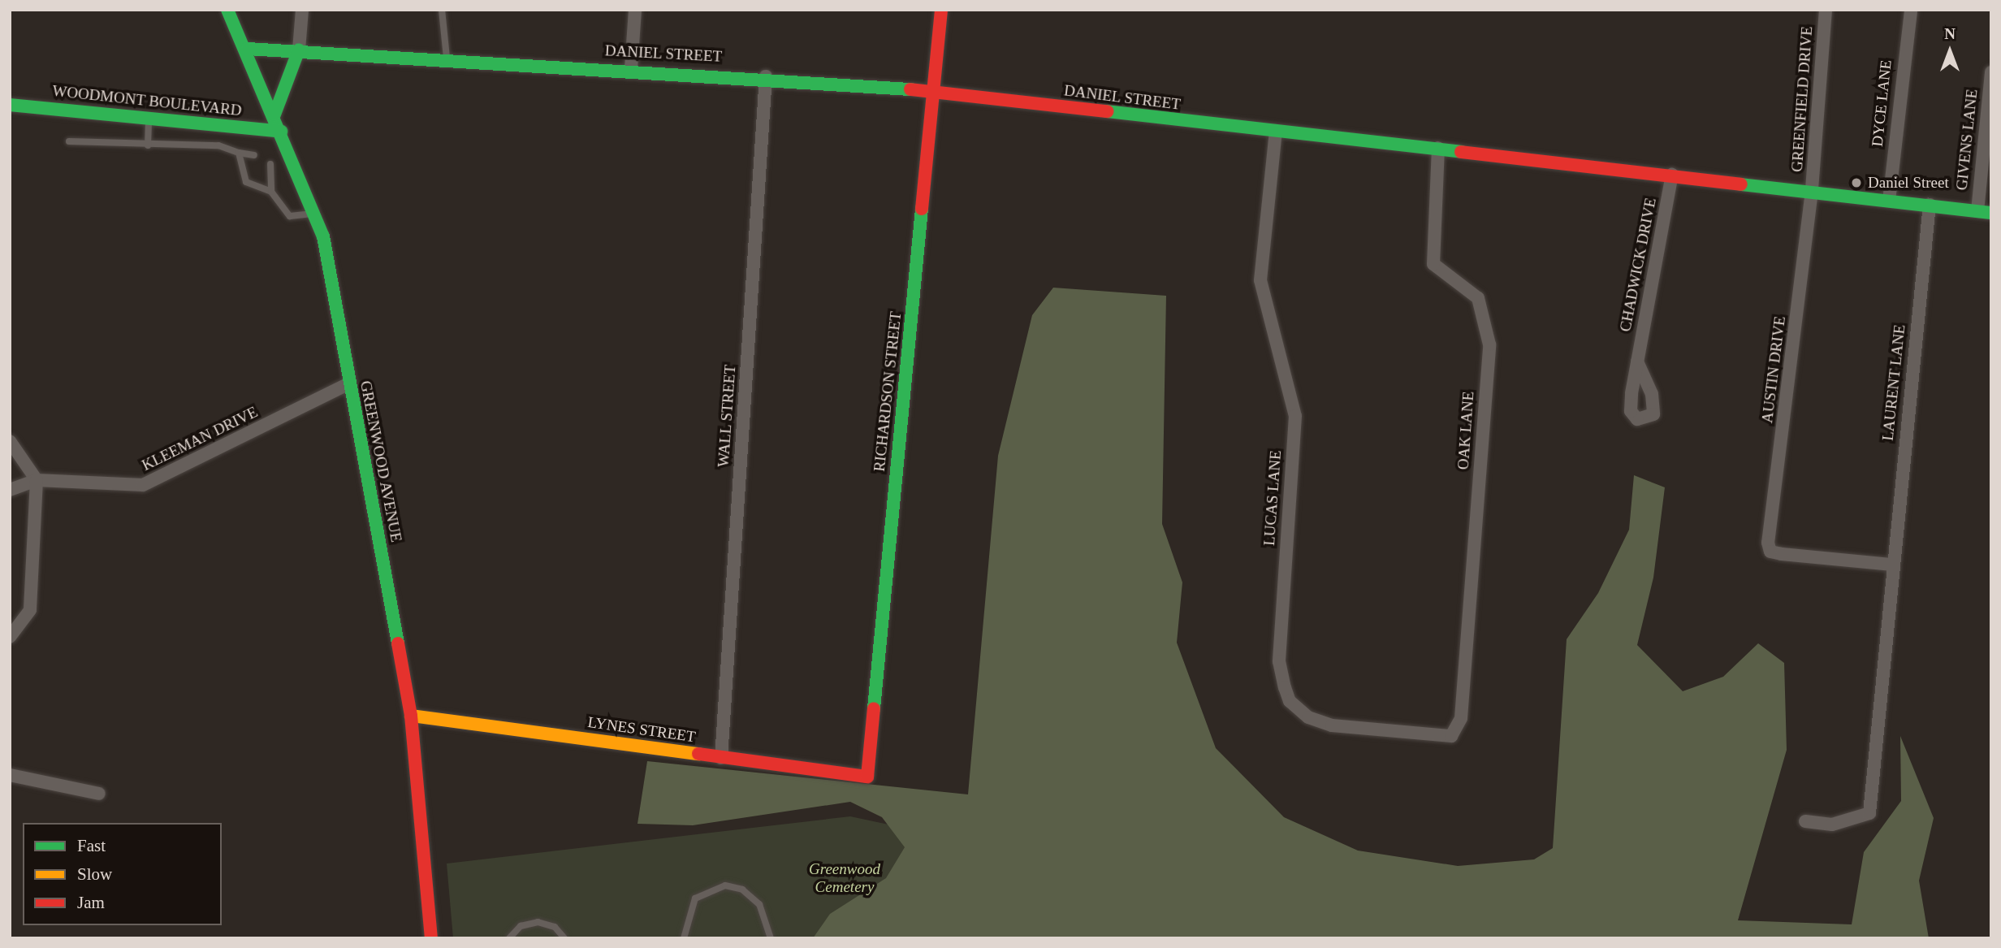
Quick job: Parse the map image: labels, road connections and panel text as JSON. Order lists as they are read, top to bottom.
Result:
{
  "streets": {
    "street": [
      "DANIEL STREET",
      "GREENFIELD DRIVE",
      "WOODMONT BOULEVARD",
      "DYCE LANE",
      "GIVENS LANE",
      "CHADWICK DRIVE",
      "AUSTIN DRIVE",
      "LAURENT LANE",
      "RICHARDSON STREET",
      "WALL STREET",
      "OAK LANE",
      "KLEEMAN DRIVE",
      "GREENWOOD AVENUE",
      "LUCAS LANE",
      "LYNES STREET"
    ]
  },
  "crossings": [
    ["DANIEL STREET", "GREENFIELD DRIVE"],
    ["DANIEL STREET", "DYCE LANE"],
    ["DANIEL STREET", "GIVENS LANE"],
    ["DANIEL STREET", "CHADWICK DRIVE"],
    ["DANIEL STREET", "AUSTIN DRIVE"],
    ["DANIEL STREET", "LAURENT LANE"],
    ["DANIEL STREET", "RICHARDSON STREET"],
    ["DANIEL STREET", "WALL STREET"],
    ["DANIEL STREET", "OAK LANE"],
    ["DANIEL STREET", "GREENWOOD AVENUE"],
    ["DANIEL STREET", "LUCAS LANE"],
    ["GREENFIELD DRIVE", "AUSTIN DRIVE"],
    ["WOODMONT BOULEVARD", "GREENWOOD AVENUE"],
    ["AUSTIN DRIVE", "LAURENT LANE"],
    ["RICHARDSON STREET", "LYNES STREET"],
    ["WALL STREET", "LYNES STREET"],
    ["OAK LANE", "LUCAS LANE"],
    ["KLEEMAN DRIVE", "GREENWOOD AVENUE"],
    ["GREENWOOD AVENUE", "LYNES STREET"]
  ],
  "parks": ["Greenwood Cemetery"],
  "places": ["Daniel Street"],
  "legend": ["Fast", "Slow", "Jam"],
  "north": "top"
}
